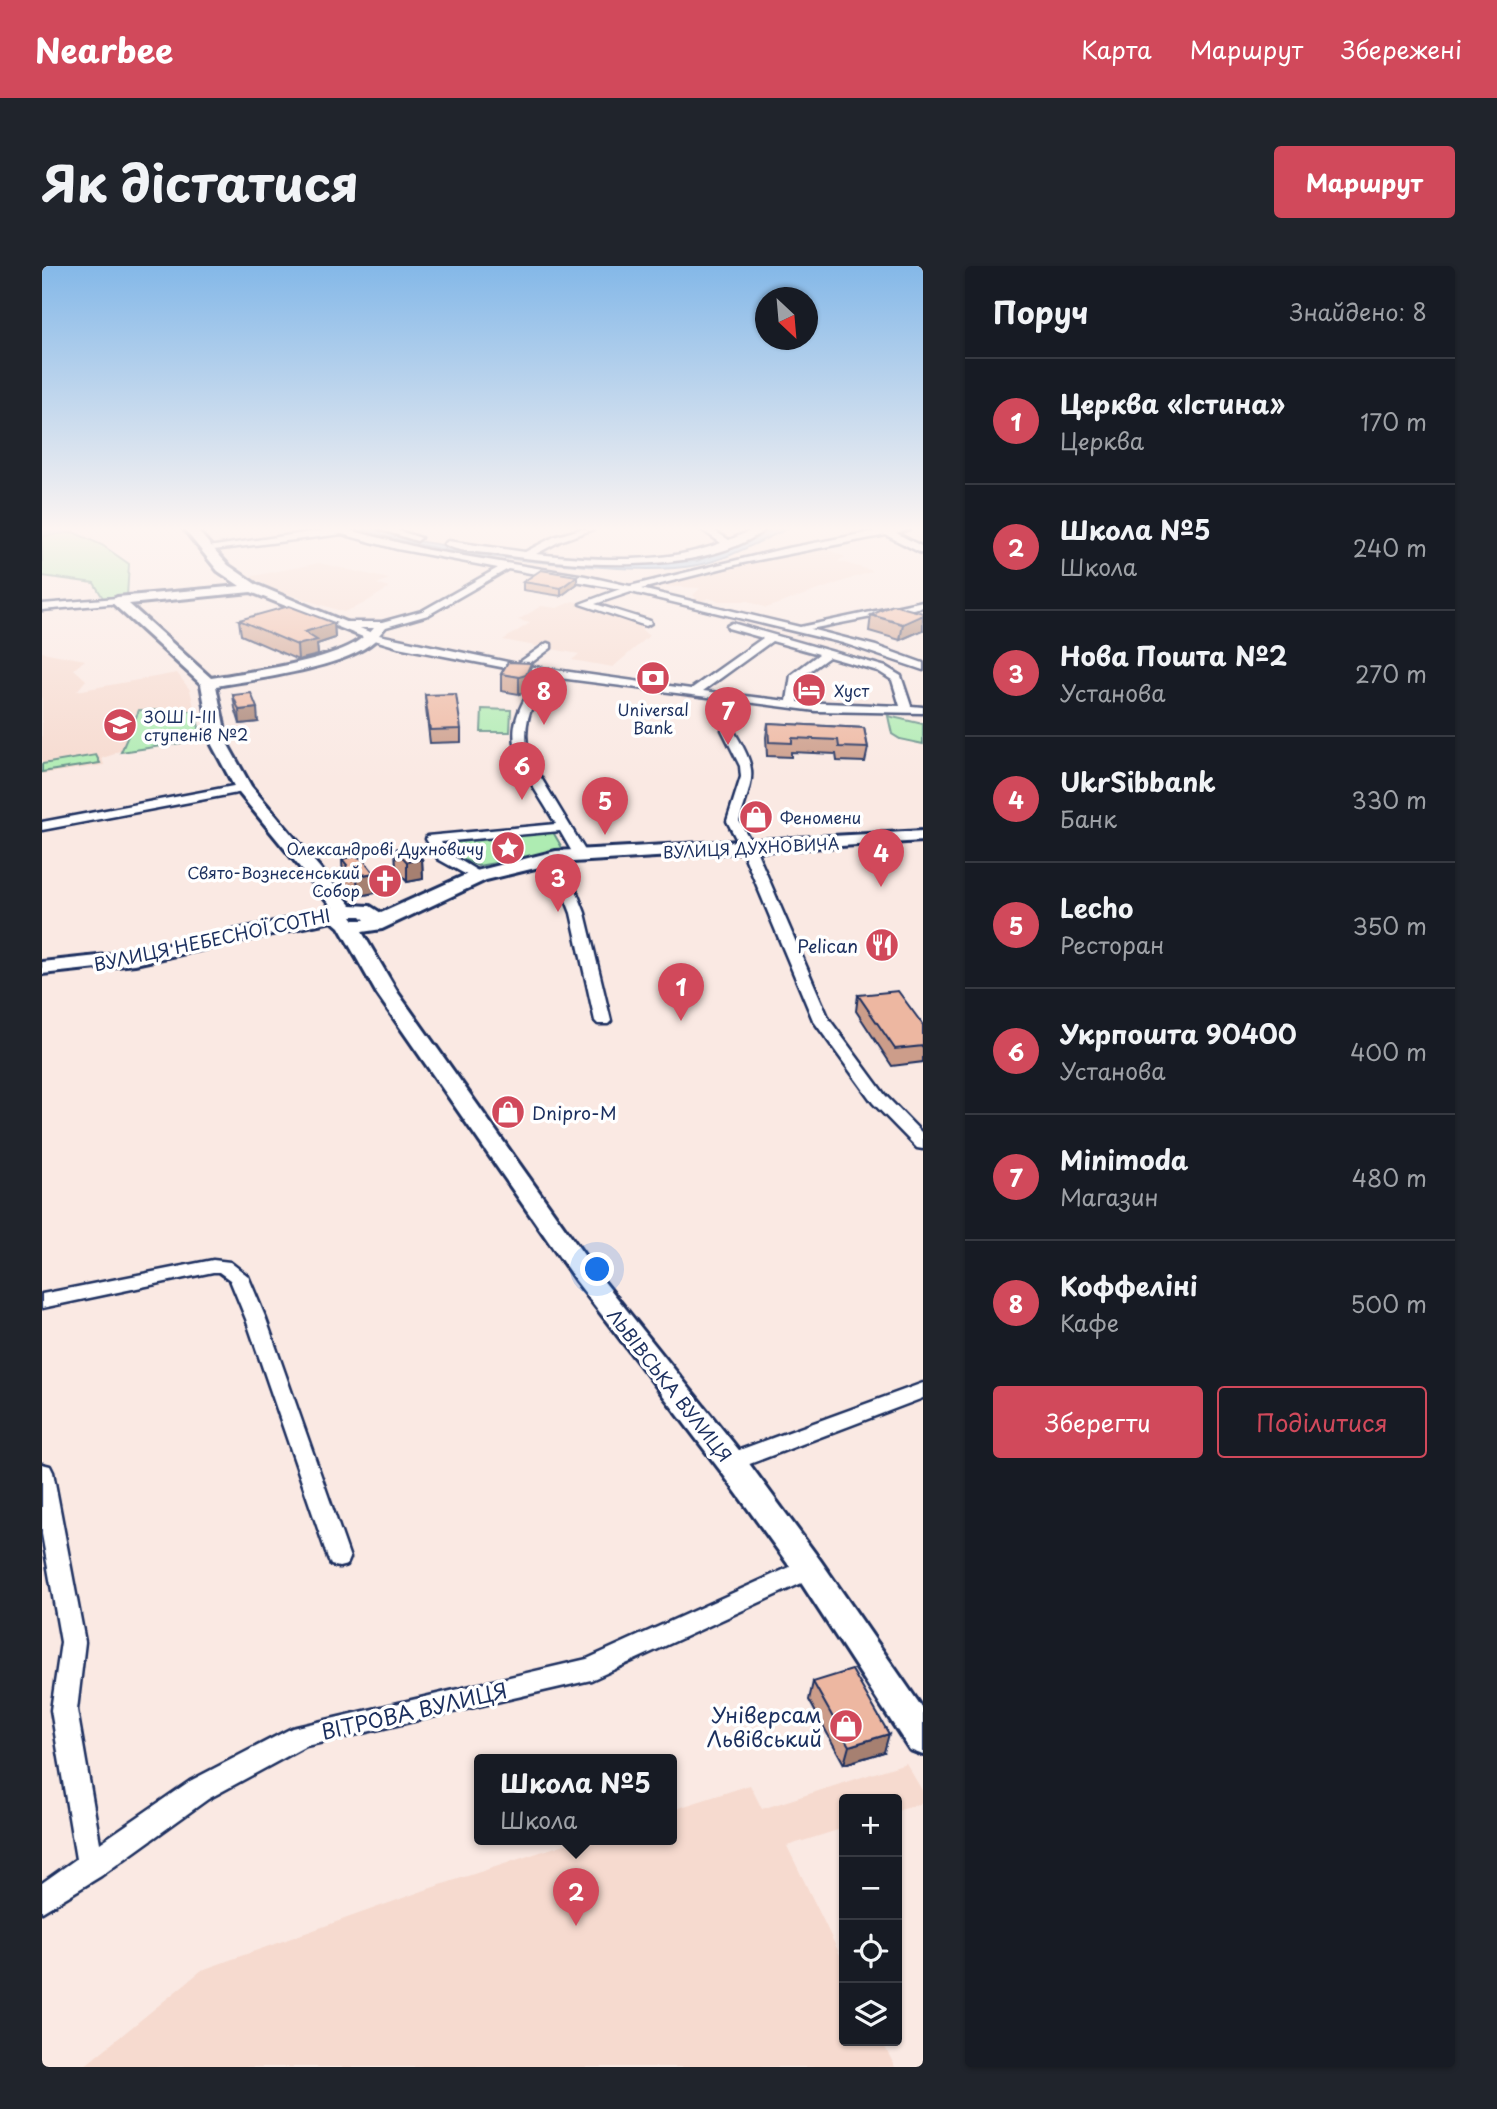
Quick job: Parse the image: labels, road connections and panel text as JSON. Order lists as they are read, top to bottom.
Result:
{
  "streets": {
    "main road": ["ВУЛИЦЯ ДУХНОВИЧА", "ВУЛИЦЯ НЕБЕСНОЇ СОТНІ", "ЛЬВІВСЬКА ВУЛИЦЯ"],
    "street": ["ВІТРОВА ВУЛИЦЯ"]
  },
  "crossings": [
    ["ВУЛИЦЯ ДУХНОВИЧА", "ВУЛИЦЯ НЕБЕСНОЇ СОТНІ"],
    ["ВУЛИЦЯ НЕБЕСНОЇ СОТНІ", "ЛЬВІВСЬКА ВУЛИЦЯ"],
    ["ЛЬВІВСЬКА ВУЛИЦЯ", "ВІТРОВА ВУЛИЦЯ"]
  ],
  "places": {
    "bank": ["Universal Bank"],
    "hotel": ["Хуст"],
    "school or university": ["ЗОШ І-ІІІ ступенів №2"],
    "shop": ["Феномени", "Dnipro-M", "Універсам Львівський"],
    "place": ["Олександрові Духновичу"],
    "church": ["Свято-Вознесенський Собор"],
    "restaurant": ["Pelican"]
  },
  "north": "bottom right",
  "page": {
    "header": "Nearbee",
    "nav": ["Карта", "Маршрут", "Збережені"],
    "title": "Як дістатися",
    "buttons": [
      "Маршрут",
      ["Зберегти", "Поділитися"]
    ],
    "heading": ["Поруч", "Знайдено: 8"],
    "list": [
      {
        "mark": "1",
        "name": "Церква «Істина»",
        "note": "Церква",
        "value": "170 m"
      },
      {
        "mark": "2",
        "name": "Школа №5",
        "note": "Школа",
        "value": "240 m"
      },
      {
        "mark": "3",
        "name": "Нова Пошта №2",
        "note": "Установа",
        "value": "270 m"
      },
      {
        "mark": "4",
        "name": "UkrSibbank",
        "note": "Банк",
        "value": "330 m"
      },
      {
        "mark": "5",
        "name": "Lecho",
        "note": "Ресторан",
        "value": "350 m"
      },
      {
        "mark": "6",
        "name": "Укрпошта 90400",
        "note": "Установа",
        "value": "400 m"
      },
      {
        "mark": "7",
        "name": "Minimoda",
        "note": "Магазин",
        "value": "480 m"
      },
      {
        "mark": "8",
        "name": "Коффеліні",
        "note": "Кафе",
        "value": "500 m"
      }
    ],
    "pins": [
      "8",
      "7",
      "6",
      "5",
      "4",
      "3",
      "1",
      "2"
    ],
    "popup": ["Школа №5", "Школа"],
    "map_buttons": ["+", "−"]
  }
}
